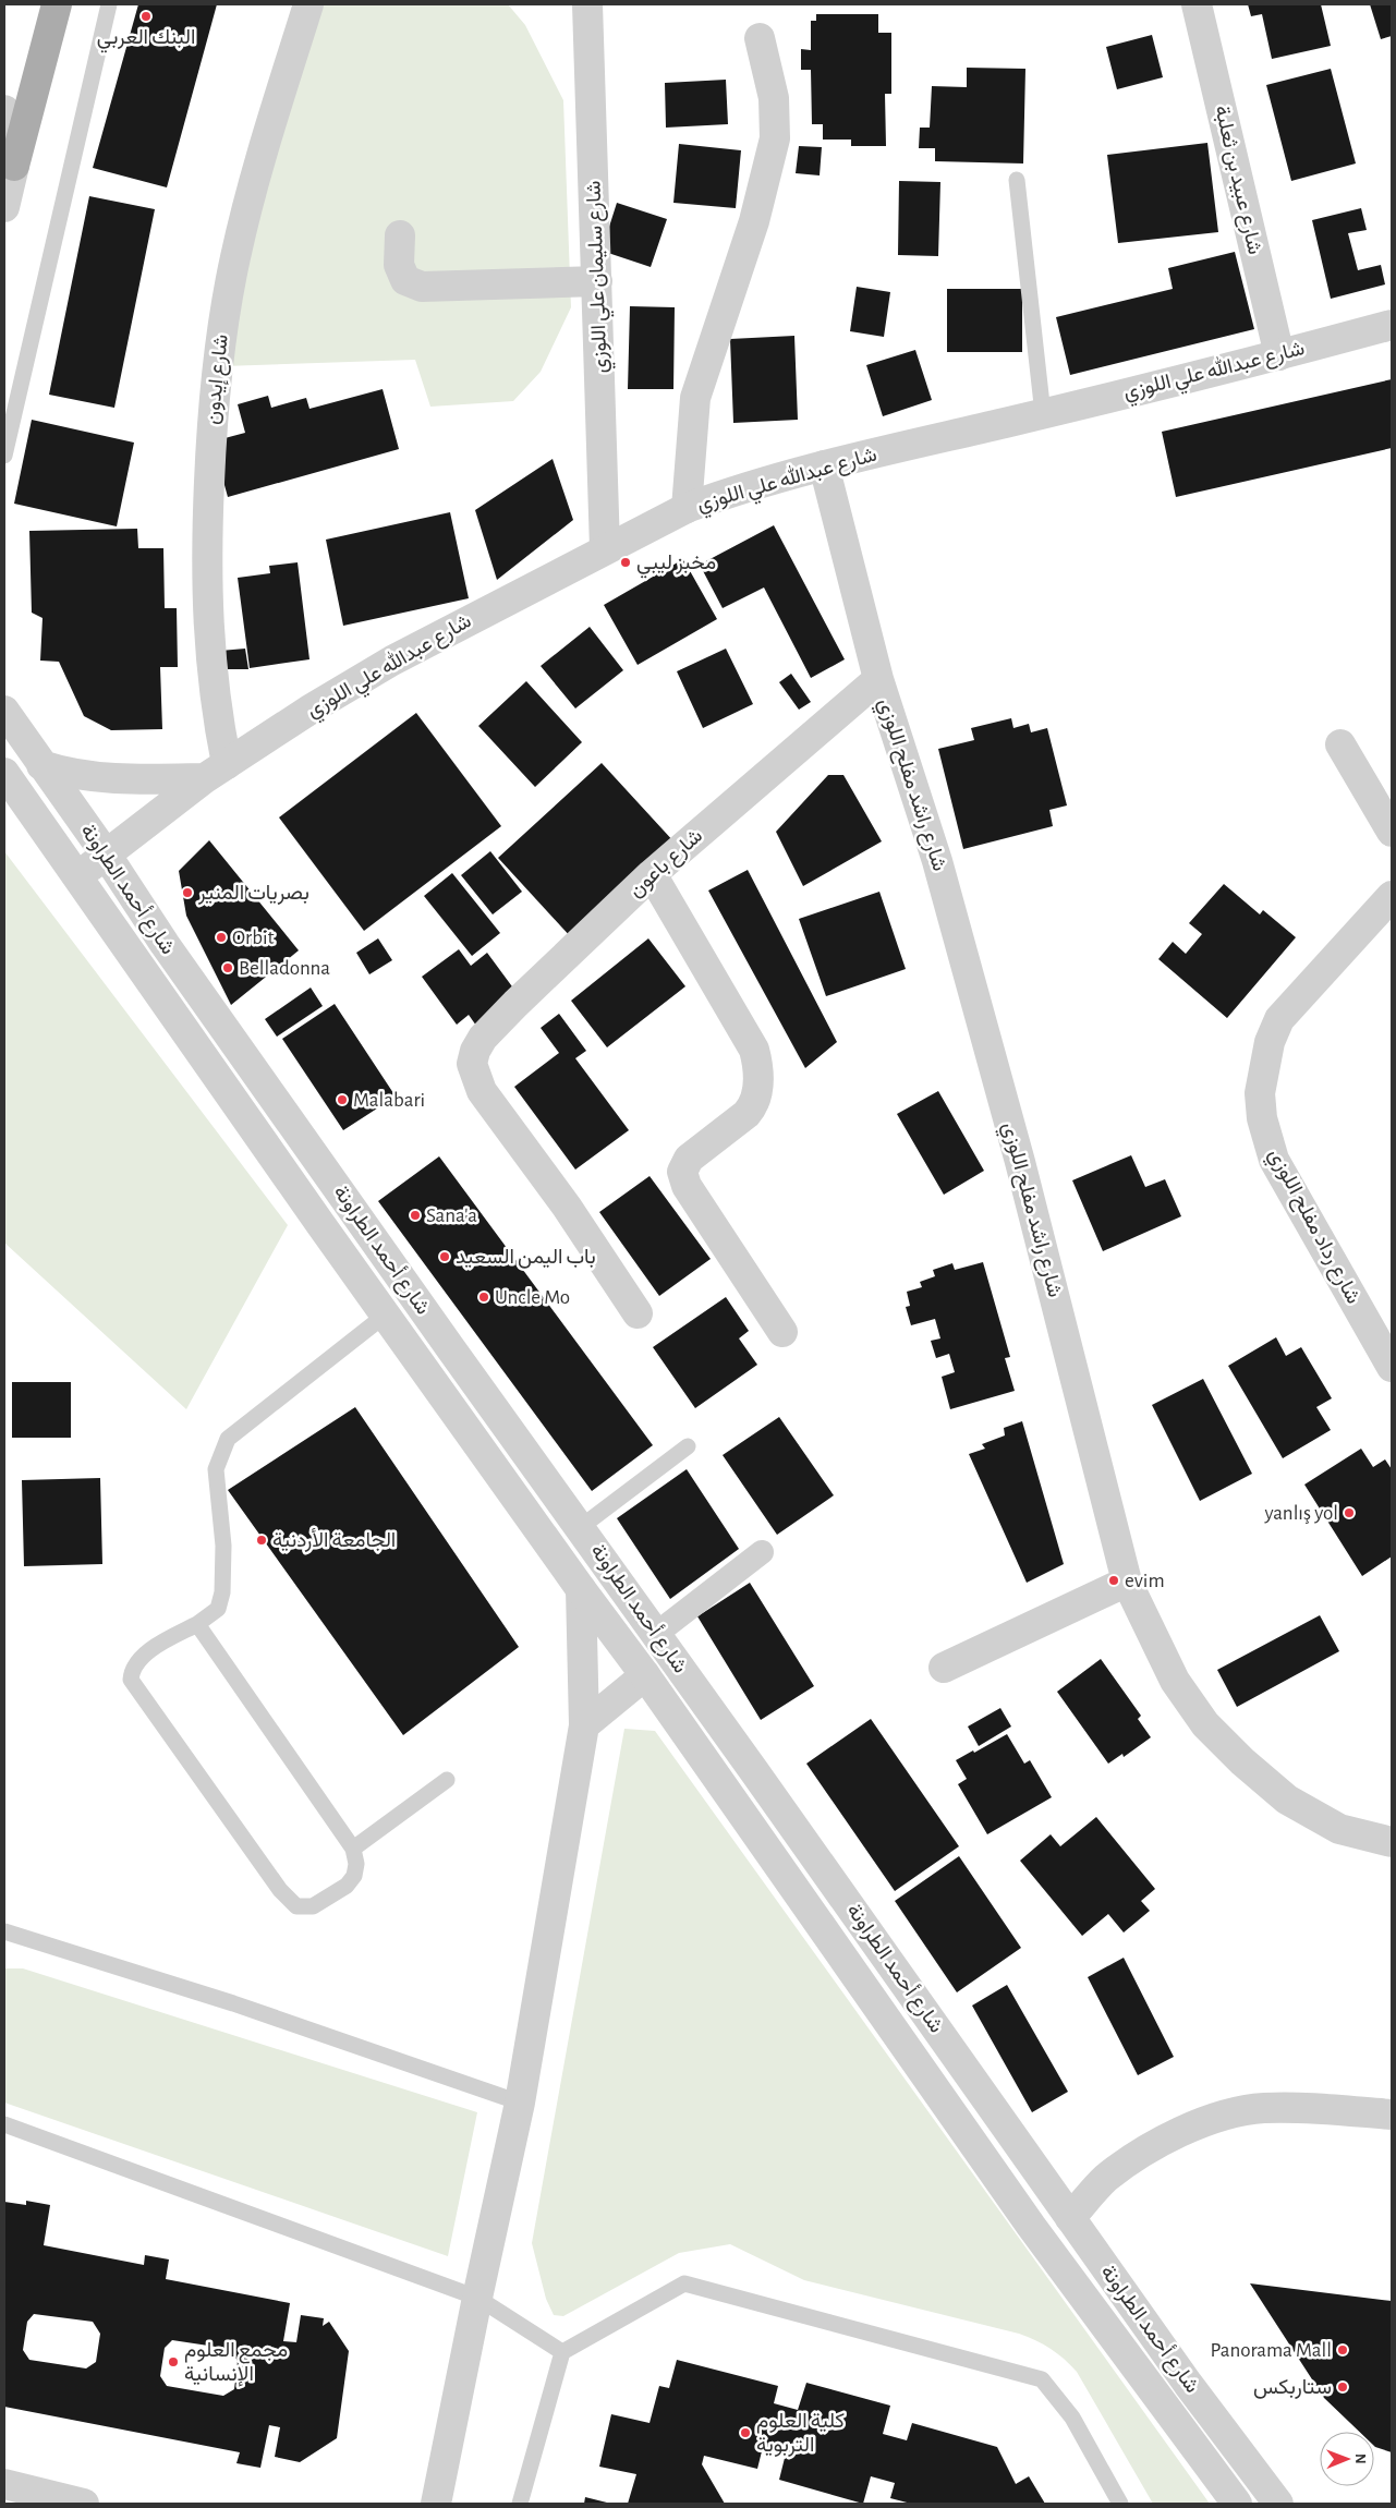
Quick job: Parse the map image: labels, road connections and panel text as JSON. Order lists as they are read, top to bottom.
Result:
{
  "streets": {
    "street": [
      "شارع عبيد بن ثعلبة",
      "شارع سليمان علي اللوزي",
      "شارع عبدالله علي اللوزي",
      "شارع إيدون",
      "شارع راشد مفلح اللوزي",
      "شارع باعون",
      "شارع أحمد الطراونة",
      "شارع رداد مفلح اللوزي"
    ]
  },
  "crossings": [
    ["شارع عبيد بن ثعلبة", "شارع عبدالله علي اللوزي"],
    ["شارع سليمان علي اللوزي", "شارع عبدالله علي اللوزي"],
    ["شارع عبدالله علي اللوزي", "شارع إيدون"],
    ["شارع عبدالله علي اللوزي", "شارع راشد مفلح اللوزي"],
    ["شارع عبدالله علي اللوزي", "شارع أحمد الطراونة"],
    ["شارع راشد مفلح اللوزي", "شارع باعون"]
  ],
  "places": [
    "البنك العربي",
    "مخبز ليبي",
    "بصريات المنير",
    "Orbit",
    "Belladonna",
    "Malabari",
    "Sana'a",
    "باب اليمن السعيد",
    "Uncle Mo",
    "yanlış yol",
    "الجامعة الأردنية",
    "evim",
    "Panorama Mall",
    "مجمع العلوم الإنسانية",
    "ستاربكس",
    "كلية العلوم التربوية"
  ],
  "north": "right"
}
